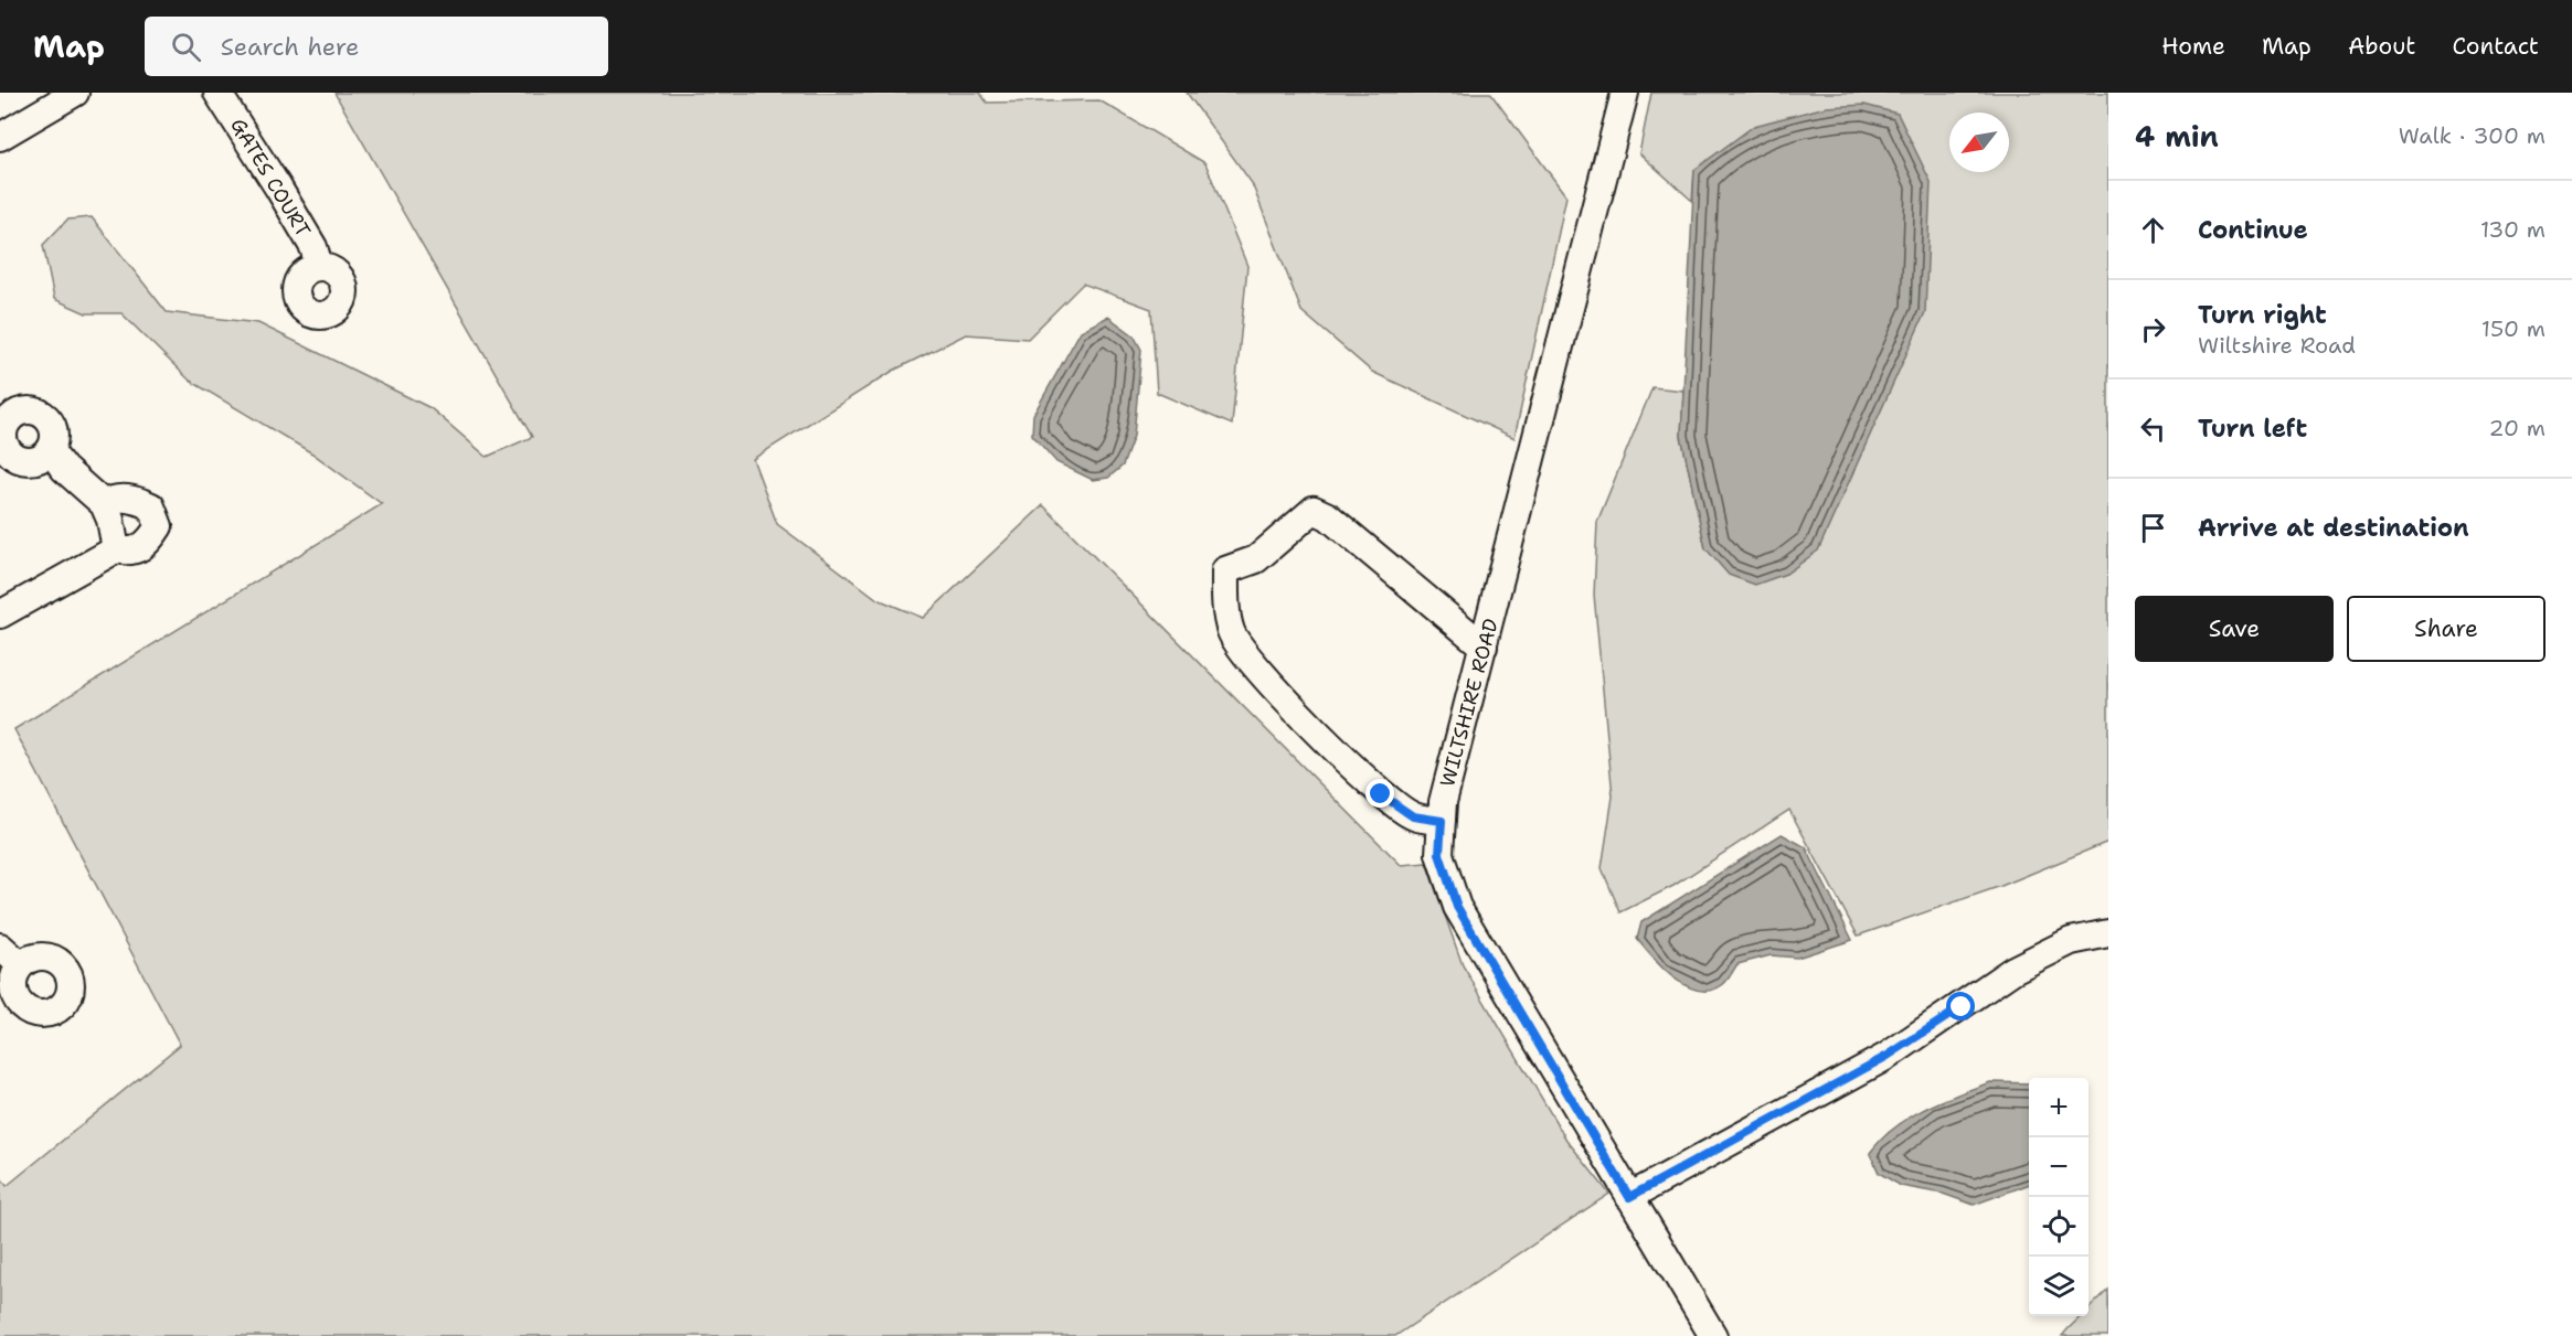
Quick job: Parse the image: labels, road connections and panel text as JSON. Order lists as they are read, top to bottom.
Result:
{
  "streets": {
    "street": ["GATES COURT", "WILTSHIRE ROAD"]
  },
  "north": "bottom left",
  "page": {
    "header": "Map",
    "search": "Search here",
    "nav": [
      "Home",
      "Map",
      "About",
      "Contact"
    ],
    "heading": ["4 min", "Walk · 300 m"],
    "list": [
      ["Continue", "130 m"],
      ["Turn right", "Wiltshire Road", "150 m"],
      ["Turn left", "20 m"],
      "Arrive at destination"
    ],
    "buttons": ["Save", "Share"],
    "map_buttons": ["+", "−"]
  }
}
